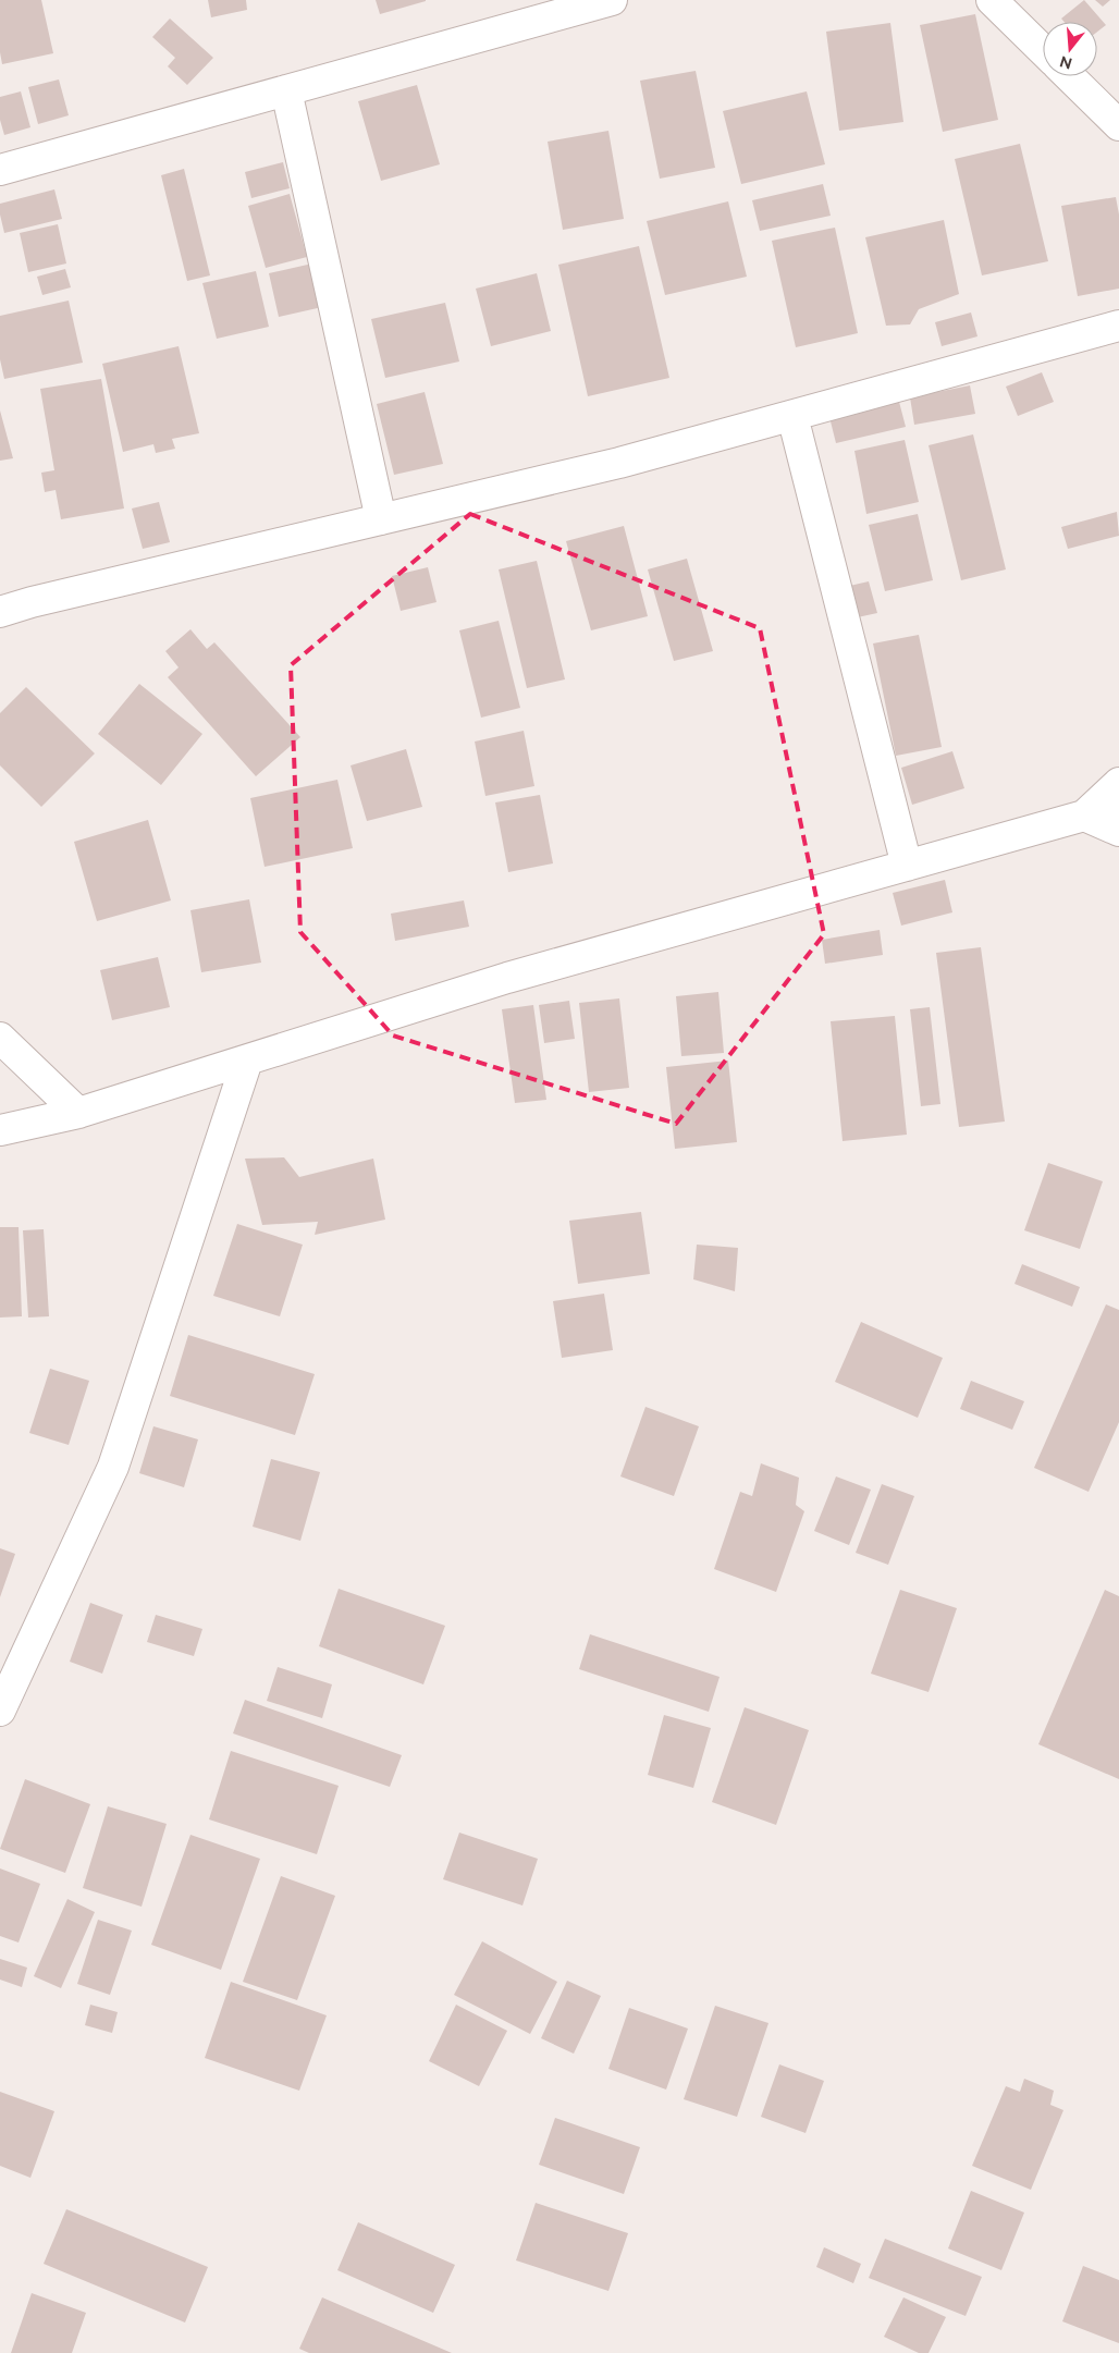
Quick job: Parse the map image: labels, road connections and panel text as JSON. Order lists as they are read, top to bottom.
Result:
{
  "north": "bottom"
}
